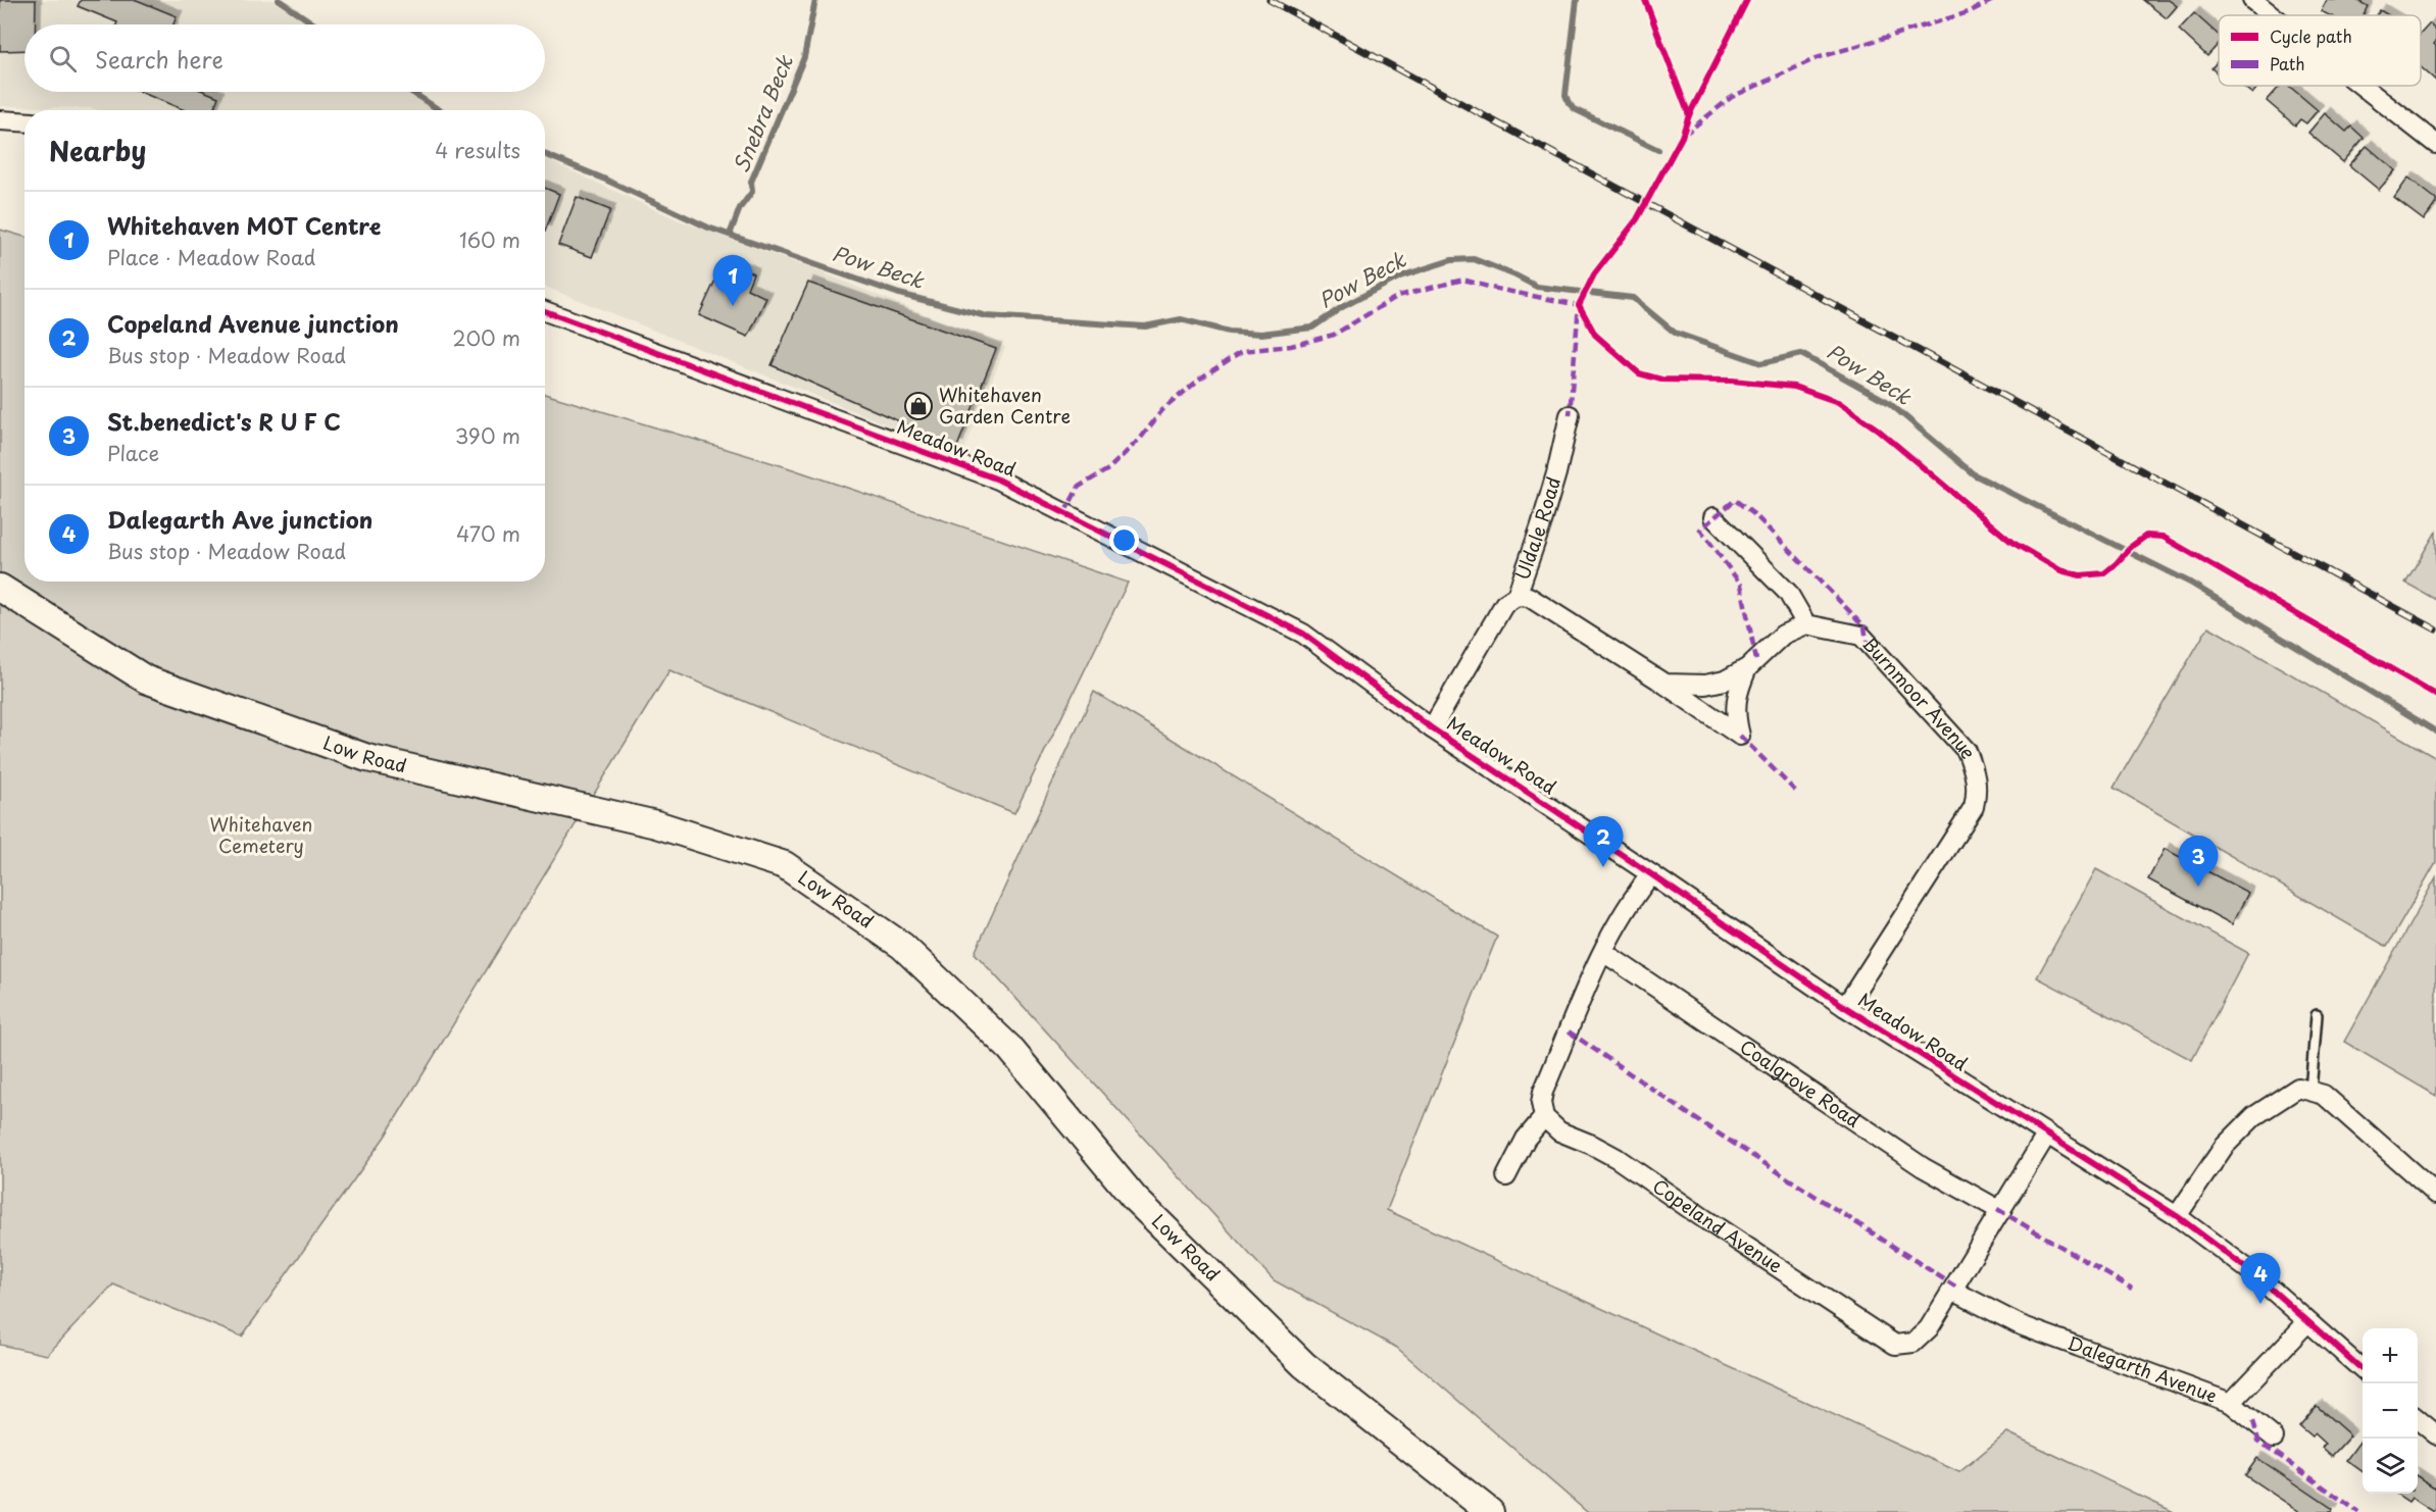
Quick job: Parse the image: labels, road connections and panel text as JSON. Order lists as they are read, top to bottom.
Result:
{
  "streets": {
    "main road": ["Low Road"],
    "street": [
      "Meadow Road",
      "Uldale Road",
      "Burnmoor Avenue",
      "Coalgrove Road",
      "Copeland Avenue",
      "Dalegarth Avenue"
    ]
  },
  "crossings": [
    ["Meadow Road", "Uldale Road"],
    ["Meadow Road", "Burnmoor Avenue"],
    ["Meadow Road", "Copeland Avenue"],
    ["Meadow Road", "Dalegarth Avenue"],
    ["Coalgrove Road", "Copeland Avenue"],
    ["Copeland Avenue", "Dalegarth Avenue"]
  ],
  "water": ["Snebra Beck", "Pow Beck"],
  "parks": ["Whitehaven Cemetery"],
  "places": {
    "shop": ["Whitehaven Garden Centre"]
  },
  "legend": ["Cycle path", "Path"],
  "page": {
    "search": "Search here",
    "heading": ["Nearby", "4 results"],
    "list": [
      {
        "mark": "1",
        "name": "Whitehaven MOT Centre",
        "note": "Place · Meadow Road",
        "value": "160 m"
      },
      {
        "mark": "2",
        "name": "Copeland Avenue junction",
        "note": "Bus stop · Meadow Road",
        "value": "200 m"
      },
      {
        "mark": "3",
        "name": "St.benedict's R U F C",
        "note": "Place",
        "value": "390 m"
      },
      {
        "mark": "4",
        "name": "Dalegarth Ave junction",
        "note": "Bus stop · Meadow Road",
        "value": "470 m"
      }
    ],
    "pins": [
      "1",
      "2",
      "3",
      "4"
    ],
    "map_buttons": ["+", "−"]
  }
}
